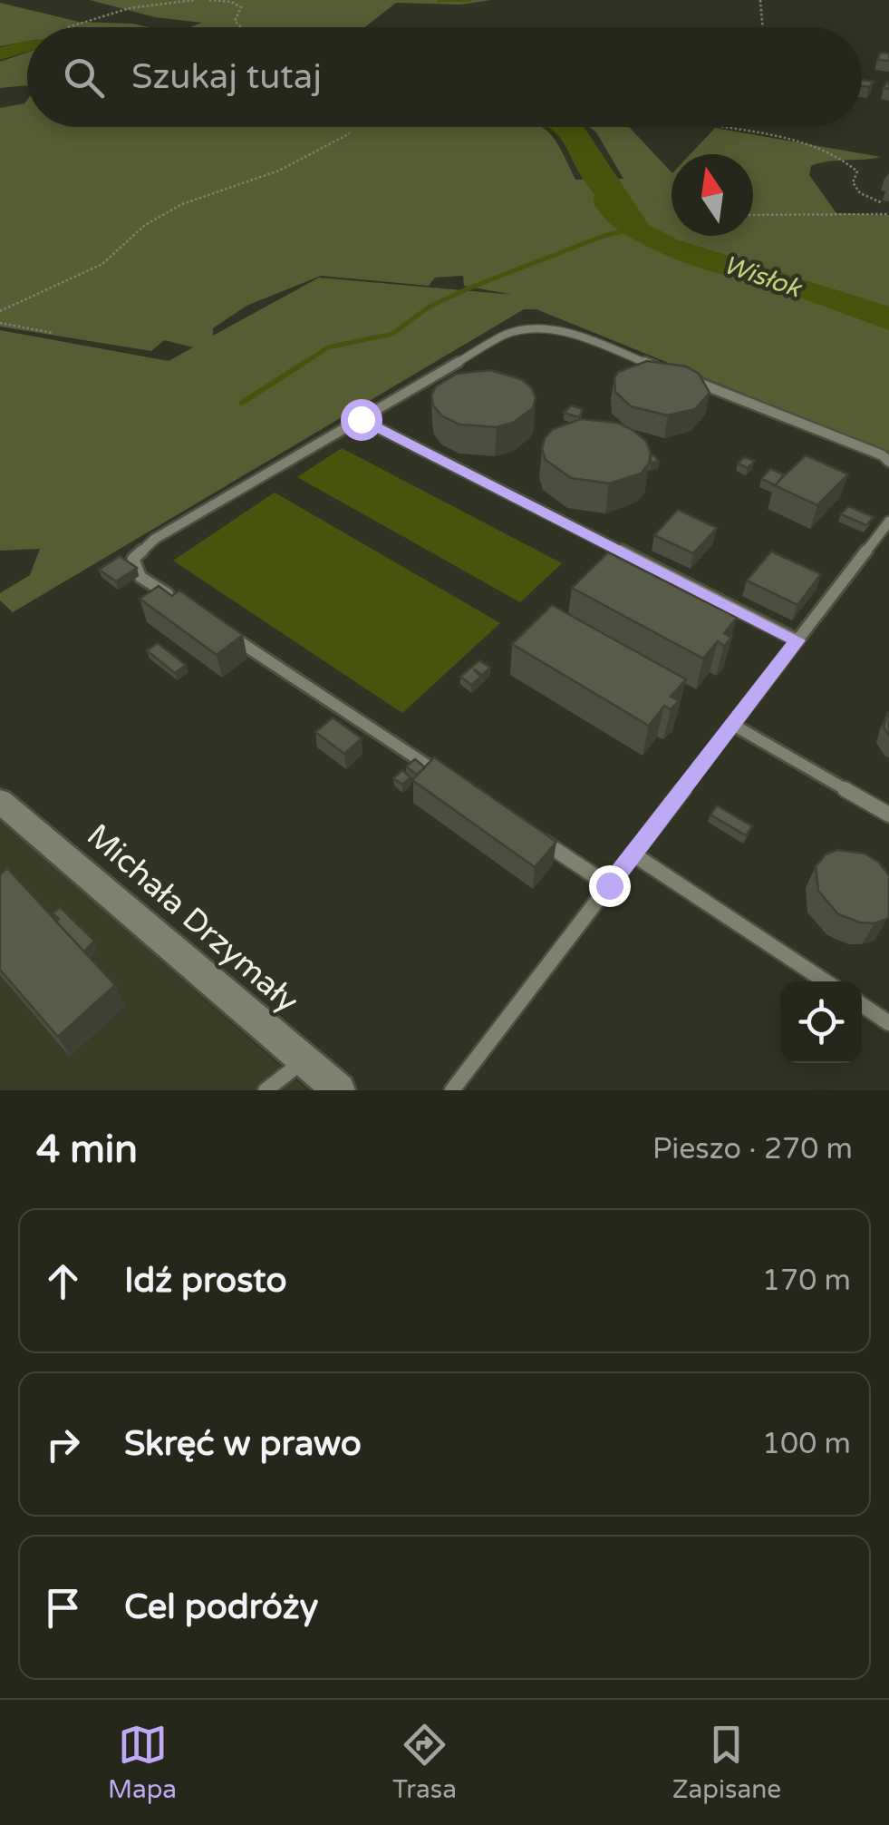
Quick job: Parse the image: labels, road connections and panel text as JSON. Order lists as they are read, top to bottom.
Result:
{
  "streets": {
    "street": ["Michała Drzymały"]
  },
  "water": ["Wisłok"],
  "north": "top",
  "page": {
    "search": "Szukaj tutaj",
    "heading": ["4 min", "Pieszo · 270 m"],
    "list": [
      ["Idź prosto", "170 m"],
      ["Skręć w prawo", "100 m"],
      "Cel podróży"
    ],
    "nav": ["Mapa", "Trasa", "Zapisane"]
  }
}
